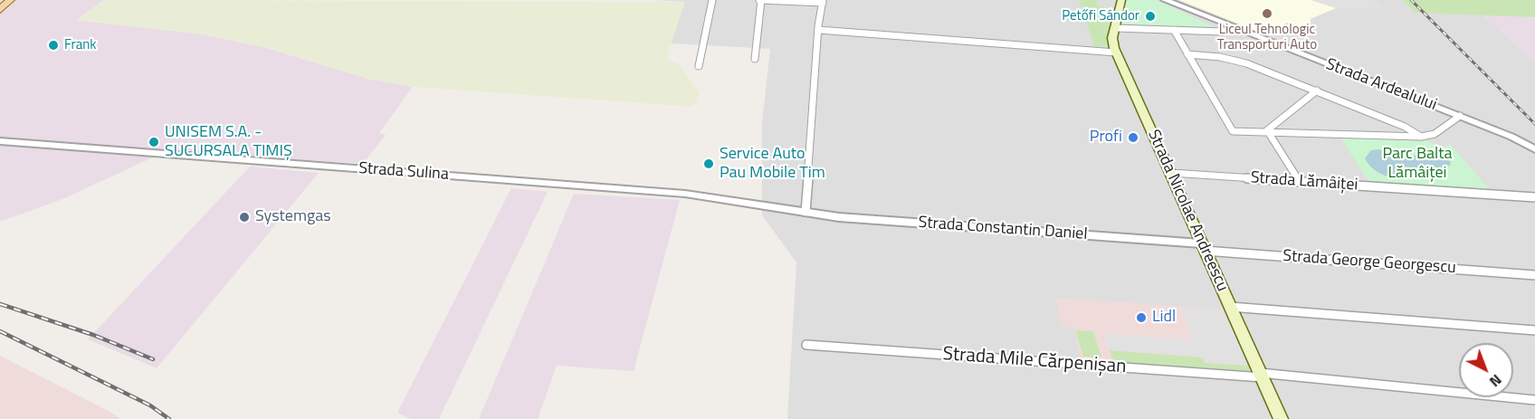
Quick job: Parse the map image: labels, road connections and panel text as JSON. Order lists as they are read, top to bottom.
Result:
{
  "streets": {
    "main road": ["Strada Nicolae Andreescu"],
    "street": [
      "Strada Ardealului",
      "Strada Sulina",
      "Strada Lămâiței",
      "Strada Constantin Daniel",
      "Strada George Georgescu",
      "Strada Mile Cărpenișan"
    ]
  },
  "crossings": [
    ["Strada Sulina", "Strada Constantin Daniel"],
    ["Strada Lămâiței", "Strada Nicolae Andreescu"],
    ["Strada Nicolae Andreescu", "Strada Constantin Daniel"],
    ["Strada Nicolae Andreescu", "Strada George Georgescu"],
    ["Strada Nicolae Andreescu", "Strada Mile Cărpenișan"],
    ["Strada Constantin Daniel", "Strada George Georgescu"]
  ],
  "parks": ["Parc Balta Lămâiței"],
  "places": [
    "Liceul Tehnologic Transporturi Auto",
    "Petőfi Sándor",
    "Frank",
    "Profi",
    "UNISEM S.A. - SUCURSALA TIMIȘ",
    "Service Auto Pau Mobile Tim",
    "Systemgas",
    "Lidl"
  ],
  "north": "bottom right"
}
